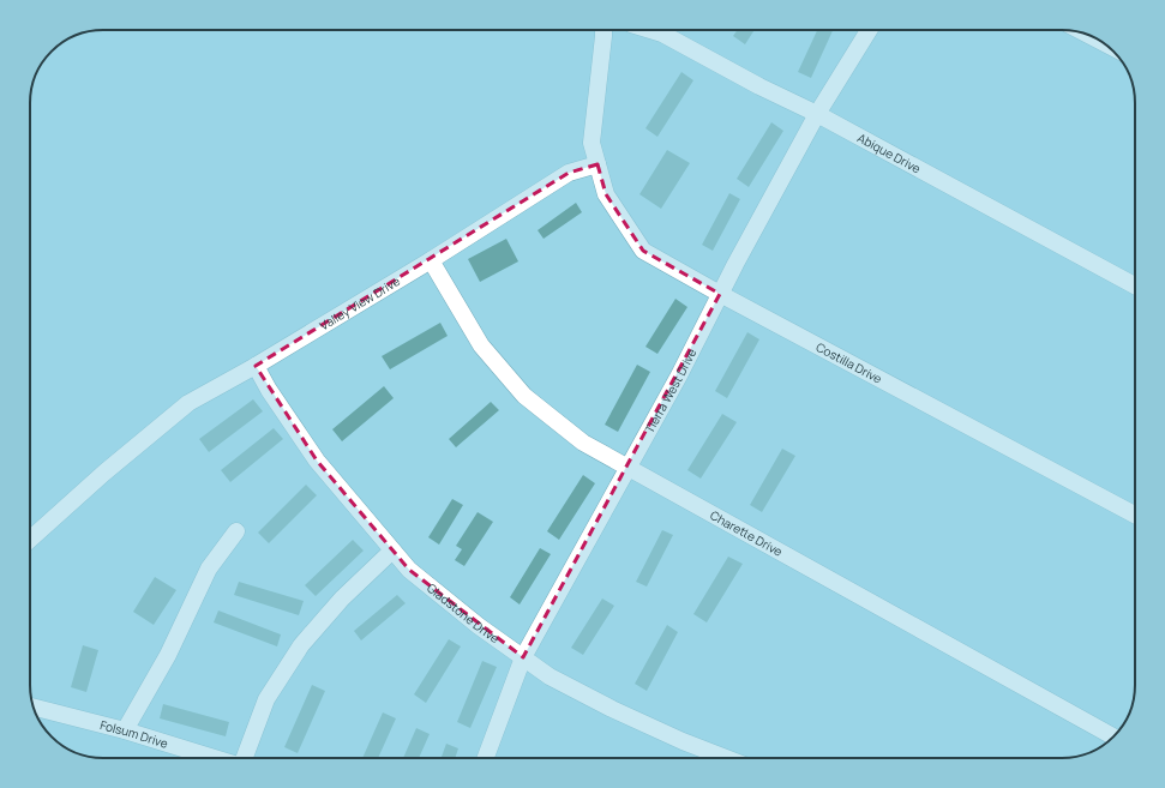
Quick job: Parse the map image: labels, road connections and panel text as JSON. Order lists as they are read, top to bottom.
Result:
{
  "streets": {
    "street": [
      "Abique Drive",
      "Valley View Drive",
      "Costilla Drive",
      "Tierra West Drive",
      "Charette Drive",
      "Gladstone Drive",
      "Folsum Drive"
    ]
  },
  "crossings": [
    ["Abique Drive", "Tierra West Drive"],
    ["Valley View Drive", "Costilla Drive"],
    ["Valley View Drive", "Charette Drive"],
    ["Valley View Drive", "Gladstone Drive"],
    ["Costilla Drive", "Tierra West Drive"],
    ["Tierra West Drive", "Charette Drive"],
    ["Tierra West Drive", "Gladstone Drive"]
  ]
}
